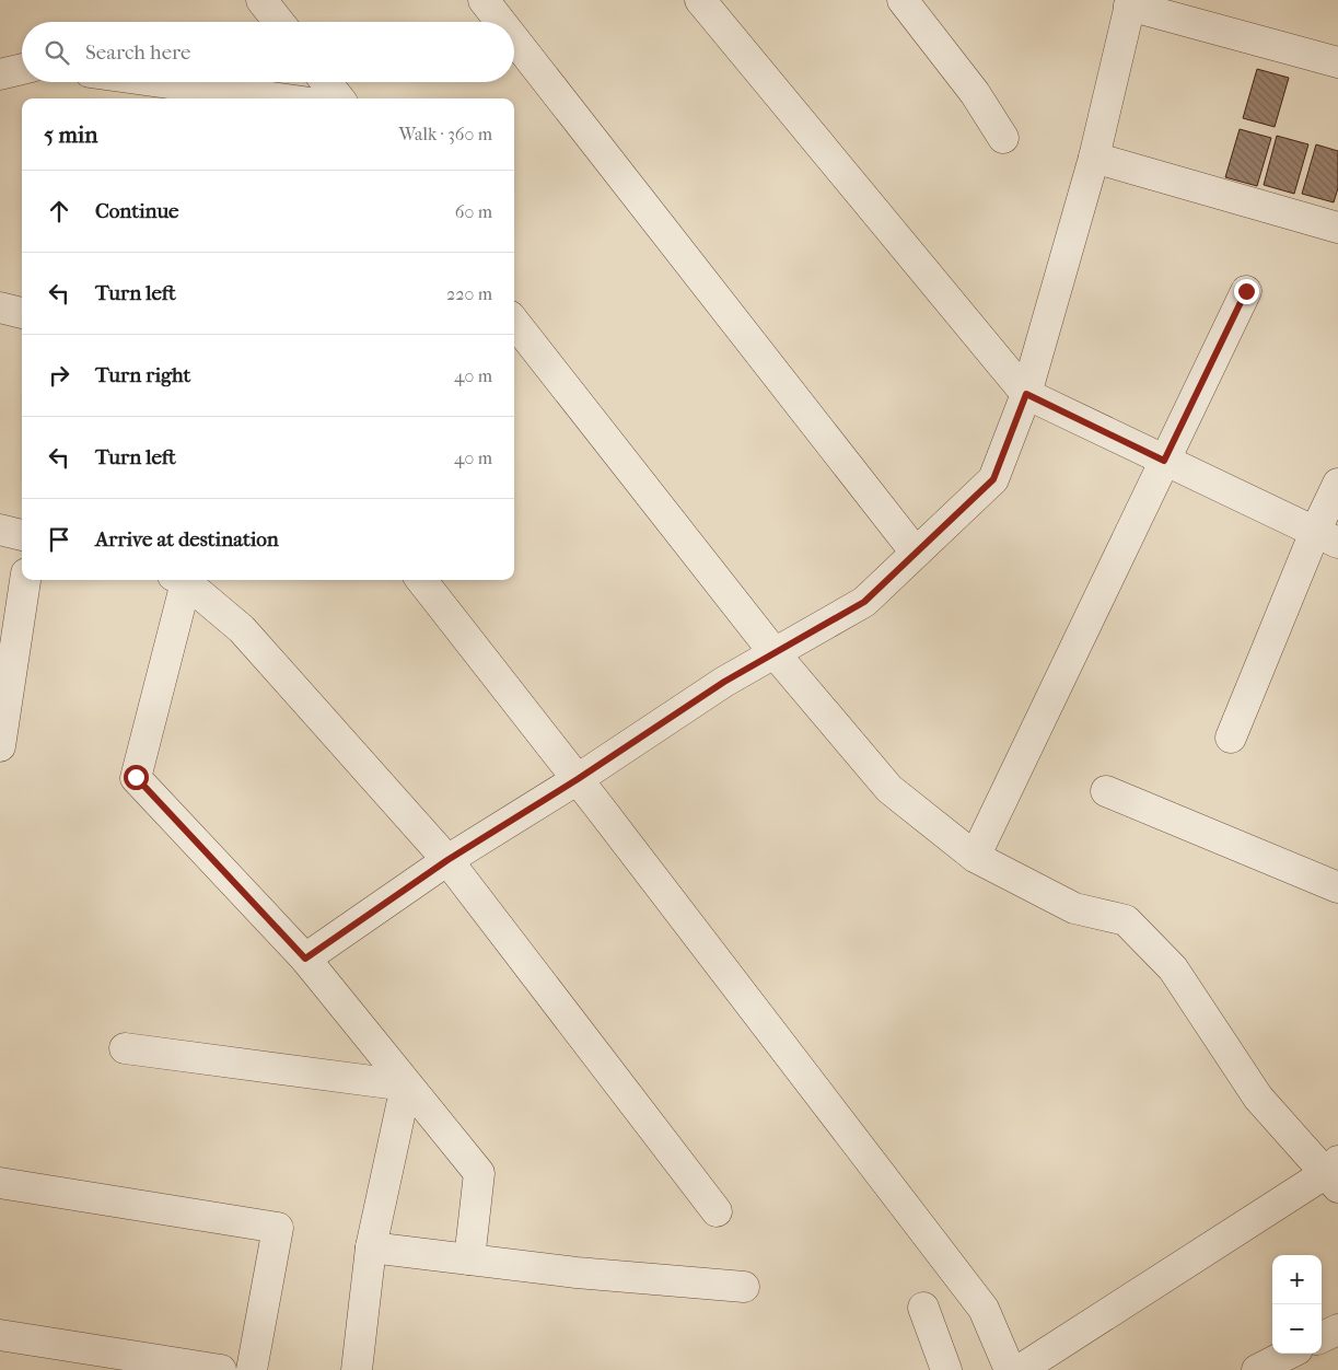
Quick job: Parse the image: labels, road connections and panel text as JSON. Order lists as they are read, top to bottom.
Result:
{
  "page": {
    "search": "Search here",
    "heading": ["5 min", "Walk · 360 m"],
    "list": [
      ["Continue", "60 m"],
      ["Turn left", "220 m"],
      ["Turn right", "40 m"],
      ["Turn left", "40 m"],
      "Arrive at destination"
    ],
    "map_buttons": ["+", "−"]
  }
}
